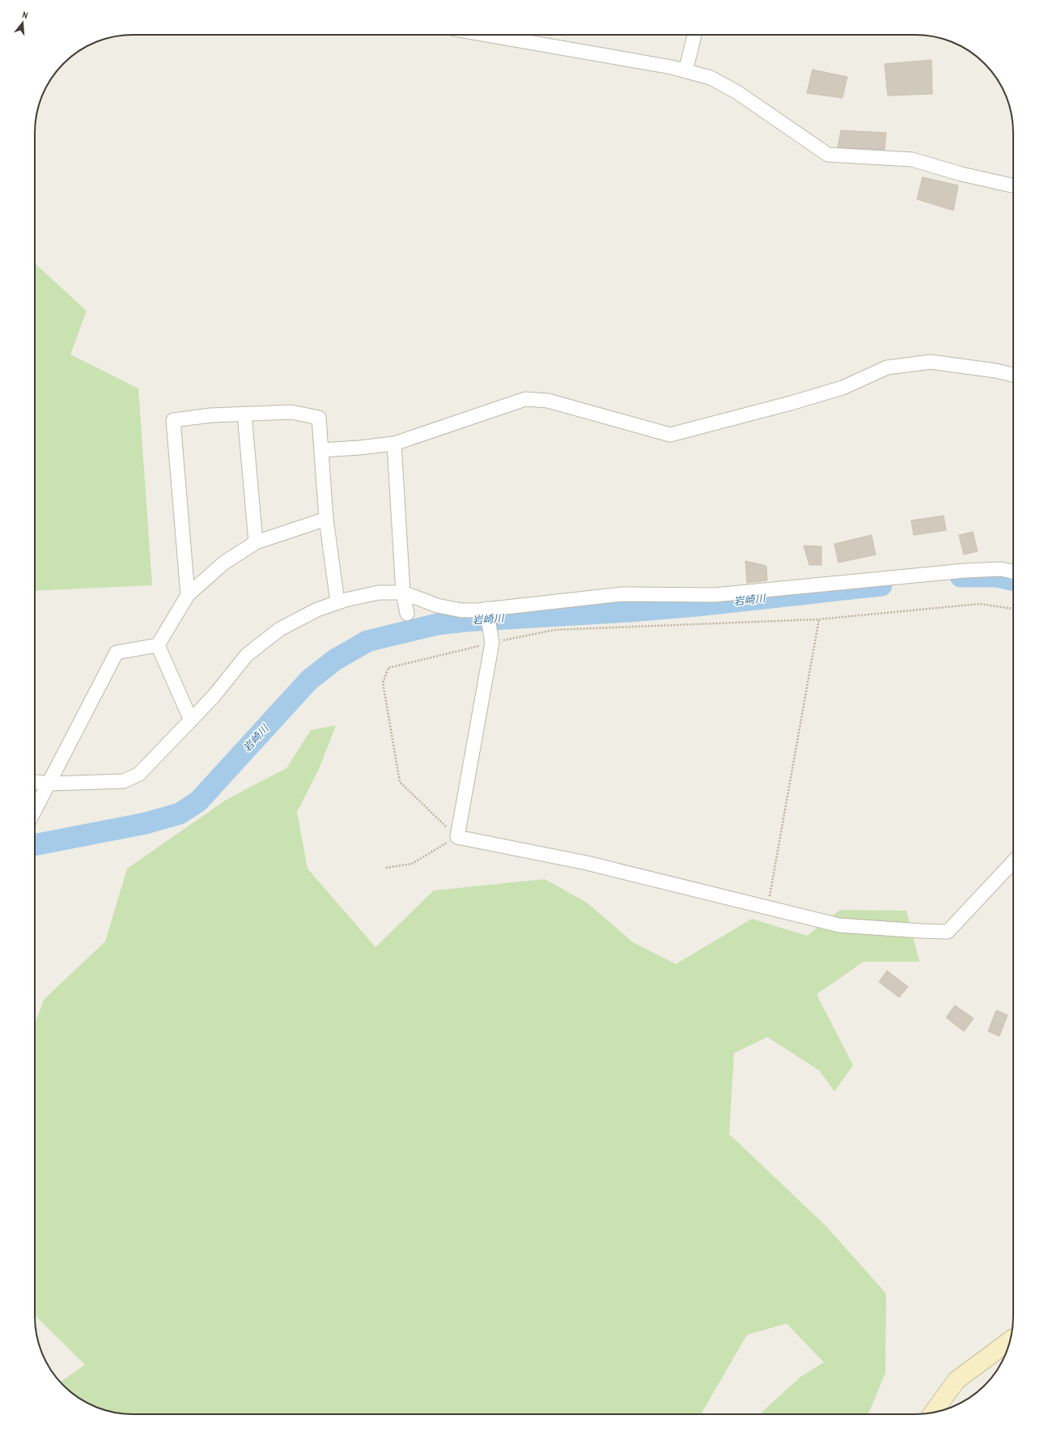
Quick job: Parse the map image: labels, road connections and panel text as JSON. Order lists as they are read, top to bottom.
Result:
{
  "water": ["岩崎川"],
  "north": "top"
}
